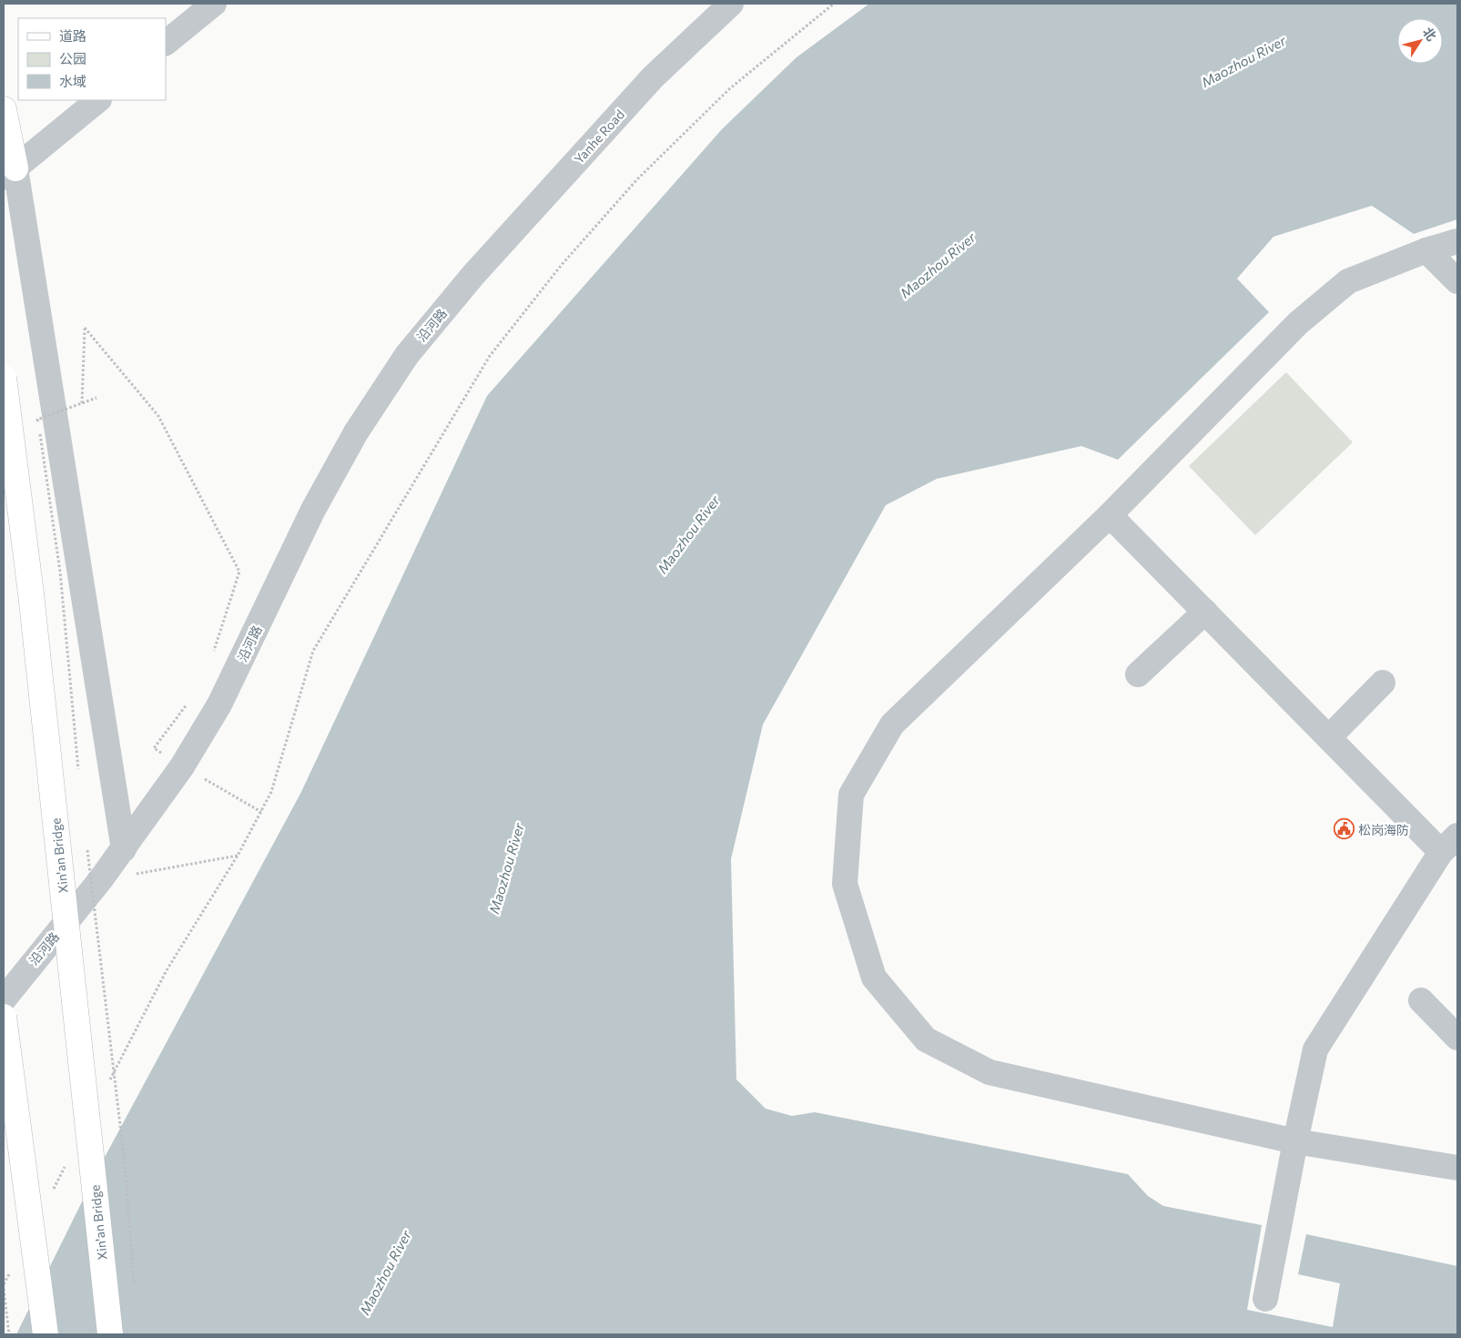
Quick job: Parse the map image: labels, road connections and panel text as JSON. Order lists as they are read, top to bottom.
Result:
{
  "streets": {
    "main road": ["Xin'an Bridge"],
    "street": ["Yanhe Road", "沿河路"]
  },
  "crossings": [
    ["Yanhe Road", "沿河路"]
  ],
  "water": ["Maozhou River"],
  "places": {
    "public building": ["松岗海防"]
  },
  "legend": ["道路", "公园", "水域"],
  "north": "top right"
}
